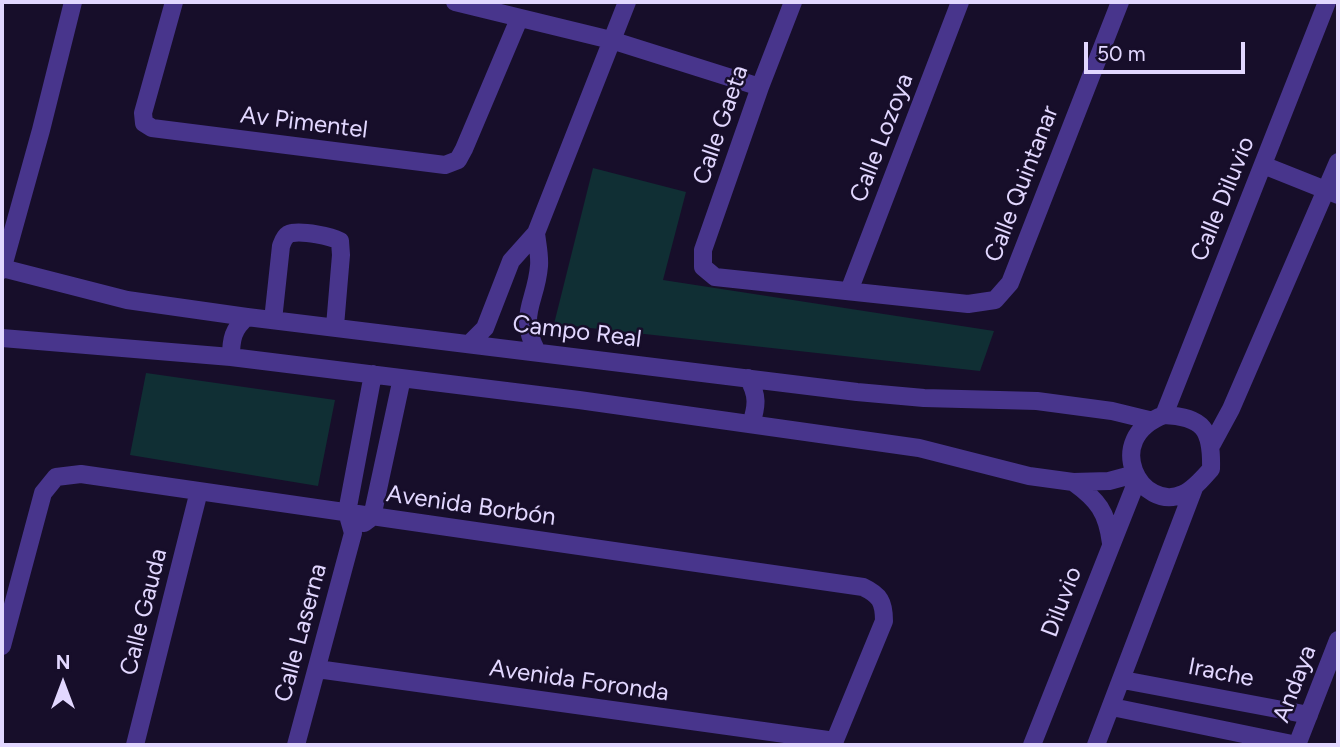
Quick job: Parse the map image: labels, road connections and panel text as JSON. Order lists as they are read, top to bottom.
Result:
{
  "streets": {
    "street": [
      "Av Pimentel",
      "Calle Gaeta",
      "Calle Lozoya",
      "Calle Quintanar",
      "Calle Diluvio",
      "Campo Real",
      "Avenida Borbón",
      "Diluvio",
      "Calle Gauda",
      "Calle Laserna",
      "Irache",
      "Avenida Foronda",
      "Andaya"
    ]
  },
  "crossings": [
    ["Calle Gaeta", "Calle Quintanar"],
    ["Calle Lozoya", "Calle Quintanar"],
    ["Calle Diluvio", "Campo Real"],
    ["Calle Diluvio", "Diluvio"],
    ["Campo Real", "Diluvio"],
    ["Avenida Borbón", "Calle Gauda"],
    ["Avenida Borbón", "Avenida Foronda"],
    ["Calle Laserna", "Avenida Foronda"],
    ["Irache", "Andaya"]
  ],
  "scale_bar": "50 m",
  "north": "top"
}
